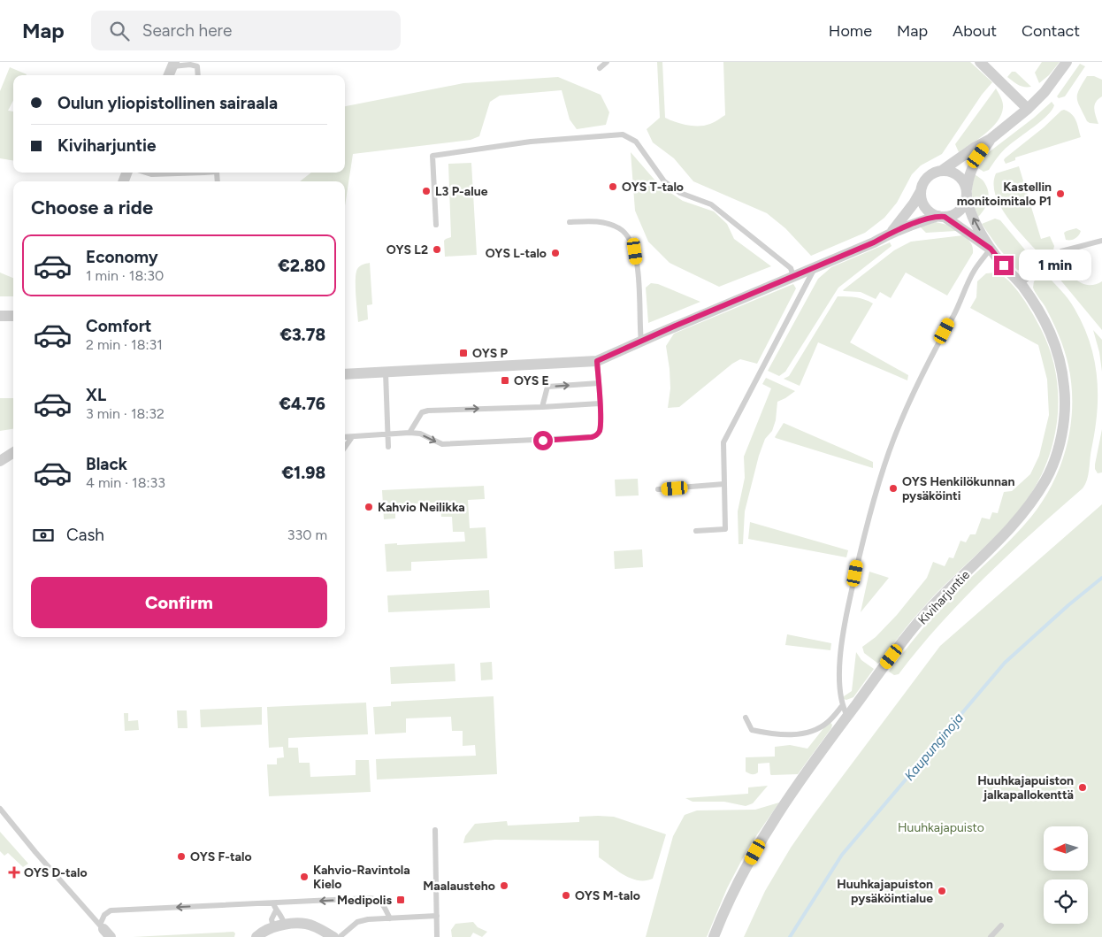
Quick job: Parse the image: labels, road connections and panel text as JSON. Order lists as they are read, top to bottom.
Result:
{
  "streets": {
    "street": ["Kiviharjuntie"]
  },
  "water": ["Kaupunginoja"],
  "parks": ["Huuhkajapuisto"],
  "places": {
    "other": [
      "OYS T-talo",
      "L3 P-alue",
      "Kastellin monitoimitalo P1",
      "OYS L2",
      "OYS L-talo",
      "OYS Henkilökunnan pysäköinti",
      "Kahvio Neilikka",
      "Huuhkajapuiston jalkapallokenttä",
      "OYS F-talo",
      "Kahvio-Ravintola Kielo",
      "Maalausteho",
      "Huuhkajapuiston pysäköintialue",
      "OYS M-talo"
    ],
    "transit": ["OYS P", "OYS E", "Medipolis"],
    "health": ["OYS D-talo"]
  },
  "north": "left",
  "page": {
    "header": "Map",
    "search": "Search here",
    "nav": [
      "Home",
      "Map",
      "About",
      "Contact"
    ],
    "banner": ["Oulun yliopistollinen sairaala", "Kiviharjuntie"],
    "heading": "Choose a ride",
    "list": [
      {
        "name": "Economy",
        "note": "1 min · 18:30",
        "value": "€2.80"
      },
      {
        "name": "Comfort",
        "note": "2 min · 18:31",
        "value": "€3.78"
      },
      {
        "name": "XL",
        "note": "3 min · 18:32",
        "value": "€4.76"
      },
      {
        "name": "Black",
        "note": "4 min · 18:33",
        "value": "€1.98"
      }
    ],
    "bubble": "1 min",
    "pay": ["Cash", "330 m"],
    "buttons": "Confirm"
  }
}
